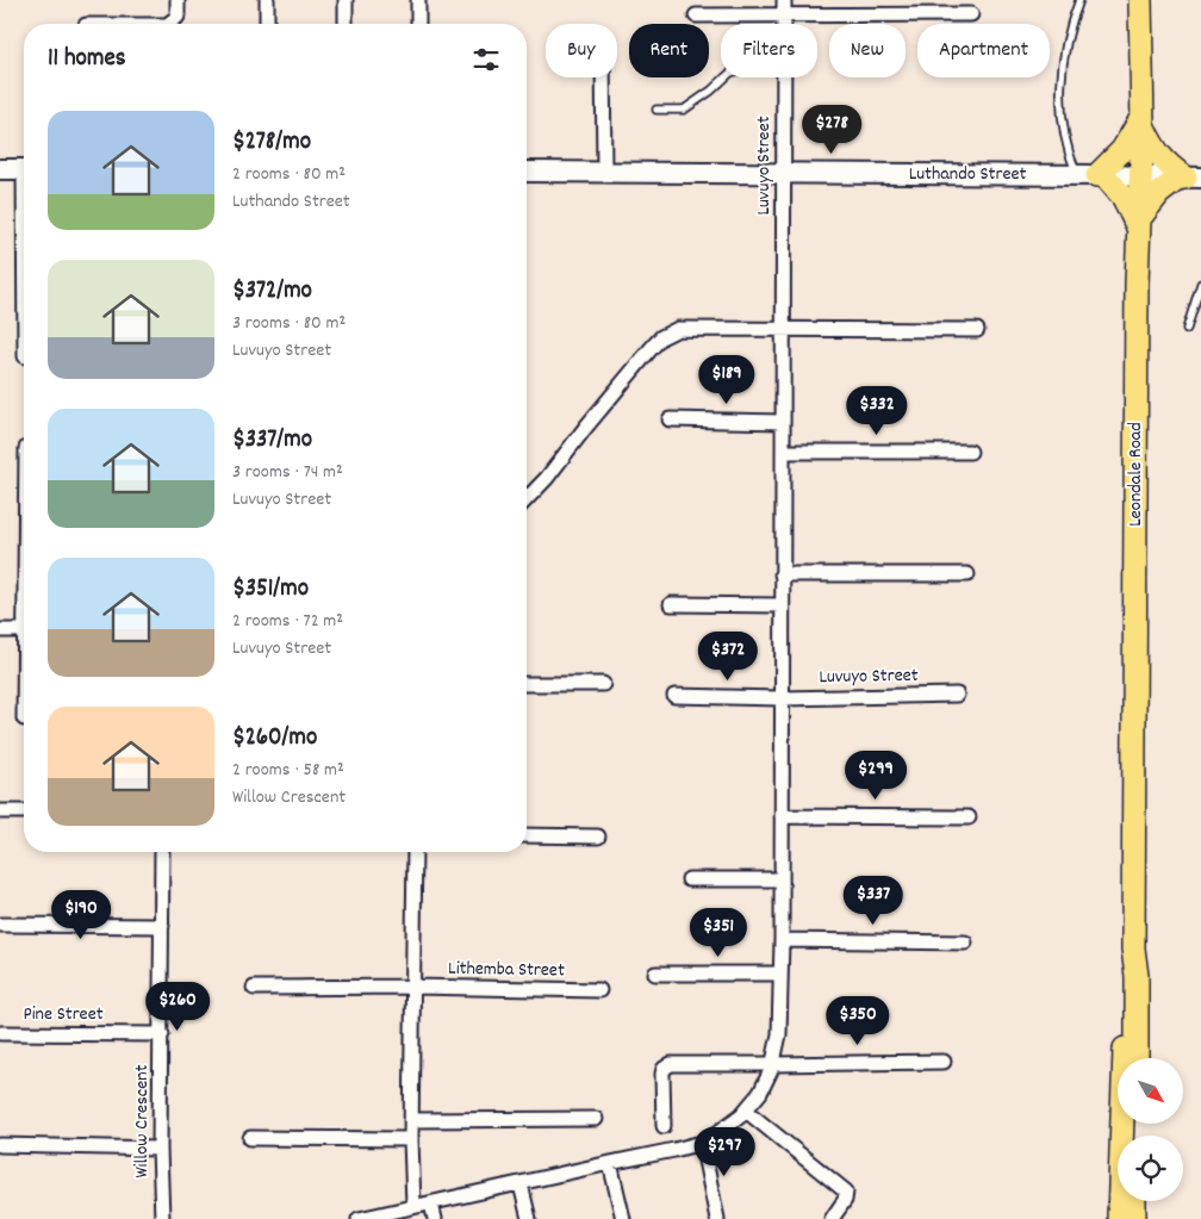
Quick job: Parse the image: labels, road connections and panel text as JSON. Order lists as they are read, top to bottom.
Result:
{
  "streets": {
    "main road": ["Leondale Road"],
    "street": [
      "Luvuyo Street",
      "Luthando Street",
      "Lithemba Street",
      "Pine Street",
      "Willow Crescent"
    ]
  },
  "crossings": [
    ["Luvuyo Street", "Luthando Street"],
    ["Luthando Street", "Leondale Road"],
    ["Pine Street", "Willow Crescent"]
  ],
  "north": "bottom right",
  "page": {
    "chip": [
      "Buy",
      "Rent",
      "Filters",
      "New",
      "Apartment"
    ],
    "heading": "11 homes",
    "list": [
      {
        "name": "$278/mo",
        "note": "2 rooms · 80 m² · Luthando Street"
      },
      {
        "name": "$372/mo",
        "note": "3 rooms · 80 m² · Luvuyo Street"
      },
      {
        "name": "$337/mo",
        "note": "3 rooms · 74 m² · Luvuyo Street"
      },
      {
        "name": "$351/mo",
        "note": "2 rooms · 72 m² · Luvuyo Street"
      },
      {
        "name": "$260/mo",
        "note": "2 rooms · 58 m² · Willow Crescent"
      }
    ],
    "price": [
      "$278",
      "$189",
      "$332",
      "$372",
      "$299",
      "$337",
      "$190",
      "$351",
      "$260",
      "$350",
      "$297"
    ]
  }
}
